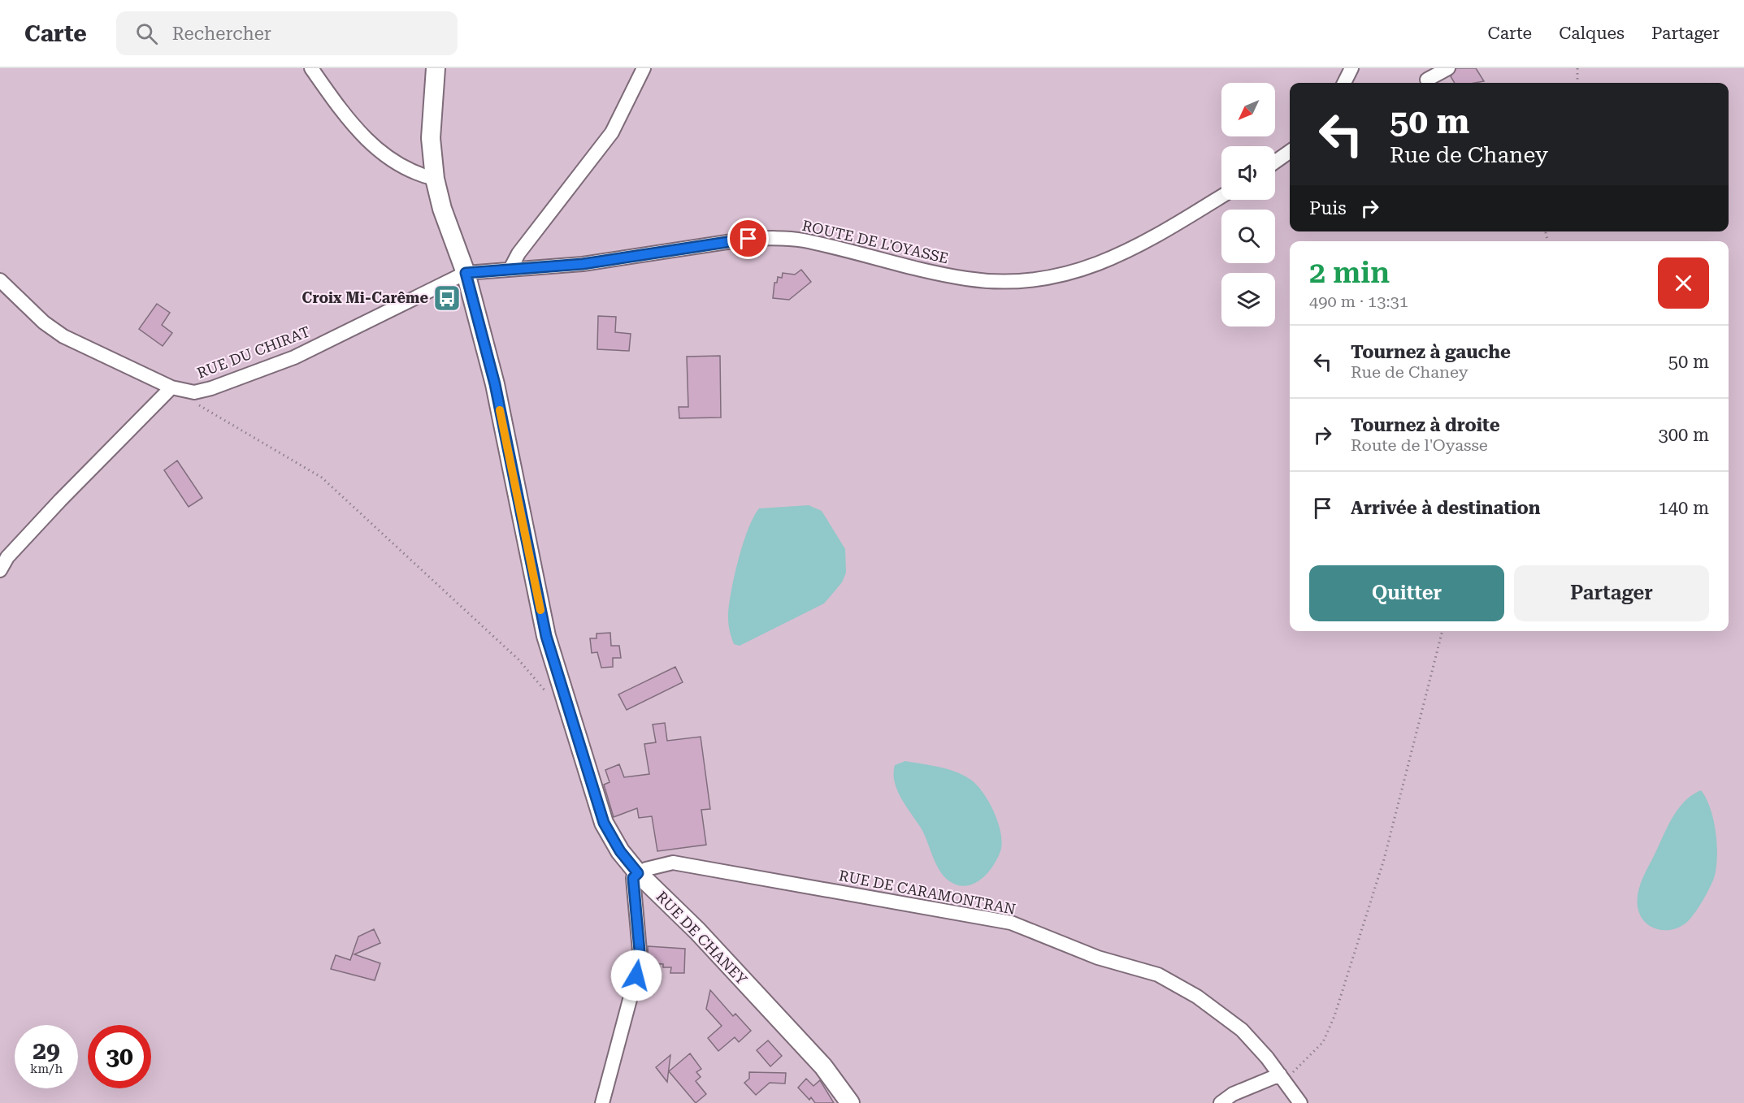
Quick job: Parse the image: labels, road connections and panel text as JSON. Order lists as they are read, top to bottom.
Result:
{
  "streets": {
    "street": [
      "ROUTE DE L'OYASSE",
      "RUE DU CHIRAT",
      "RUE DE CARAMONTRAN",
      "RUE DE CHANEY"
    ]
  },
  "crossings": [
    ["ROUTE DE L'OYASSE", "RUE DU CHIRAT"],
    ["ROUTE DE L'OYASSE", "RUE DE CHANEY"],
    ["RUE DU CHIRAT", "RUE DE CHANEY"],
    ["RUE DE CARAMONTRAN", "RUE DE CHANEY"]
  ],
  "places": {
    "bus stop": ["Croix Mi-Carême"]
  },
  "north": "bottom left",
  "page": {
    "header": "Carte",
    "search": "Rechercher",
    "nav": ["Carte", "Calques", "Partager"],
    "turn": ["50 m", "Rue de Chaney"],
    "then": "Puis",
    "heading": ["2 min", "490 m · 13:31"],
    "list": [
      {
        "name": "Tournez à gauche",
        "note": "Rue de Chaney",
        "value": "50 m"
      },
      {
        "name": "Tournez à droite",
        "note": "Route de l'Oyasse",
        "value": "300 m"
      },
      {
        "name": "Arrivée à destination",
        "value": "140 m"
      }
    ],
    "buttons": ["Quitter", "Partager"],
    "speed": "29 km/h",
    "limit": "30"
  }
}
